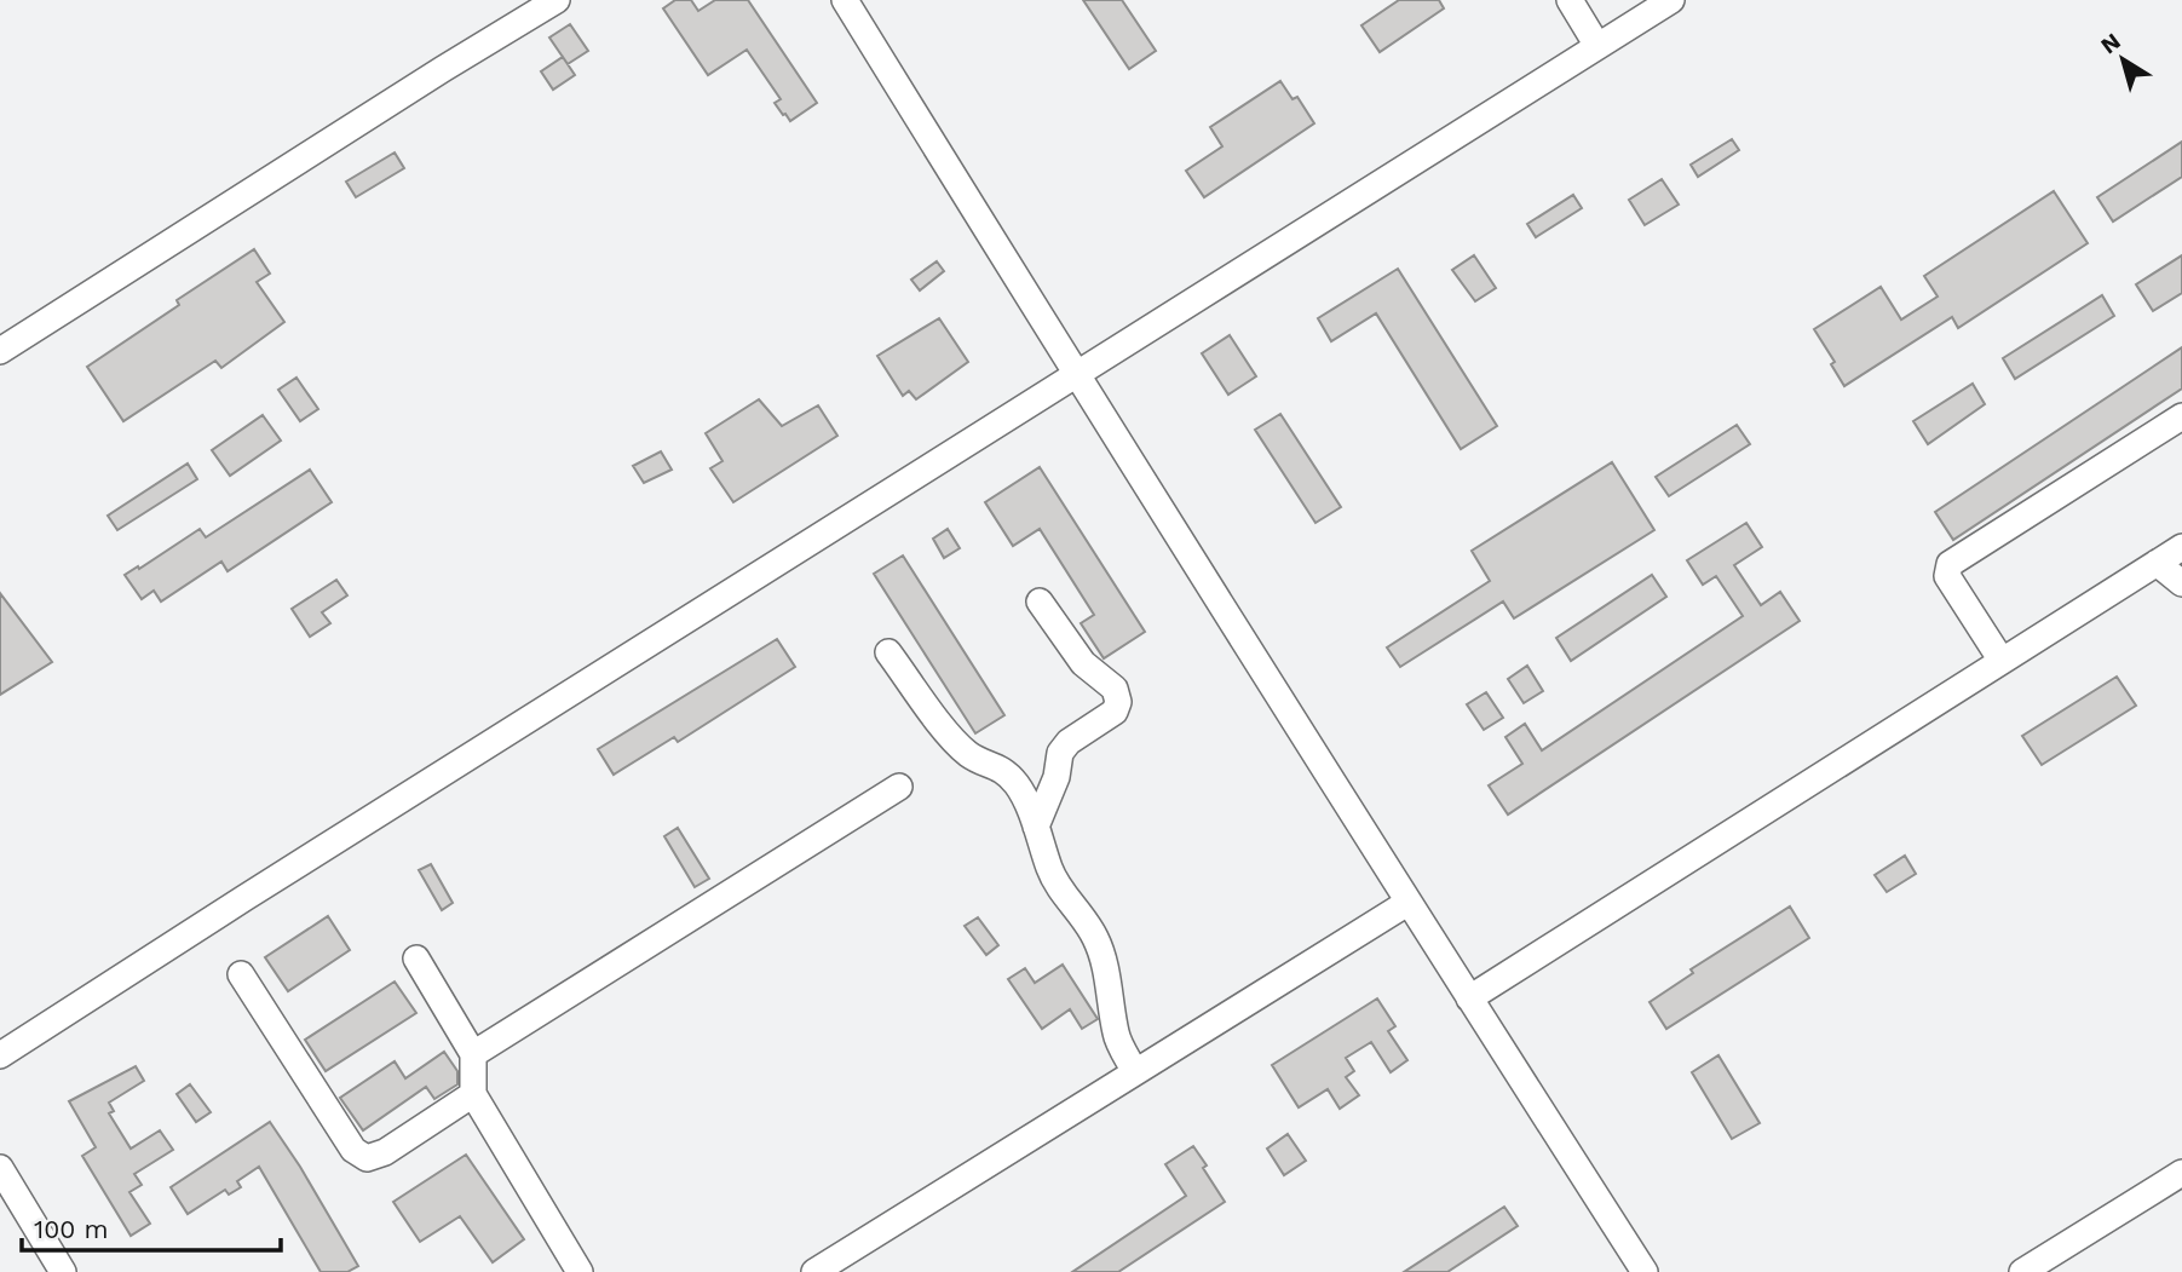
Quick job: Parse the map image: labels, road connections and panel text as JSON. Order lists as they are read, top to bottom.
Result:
{
  "scale_bar": "100 m",
  "north": "top left"
}
